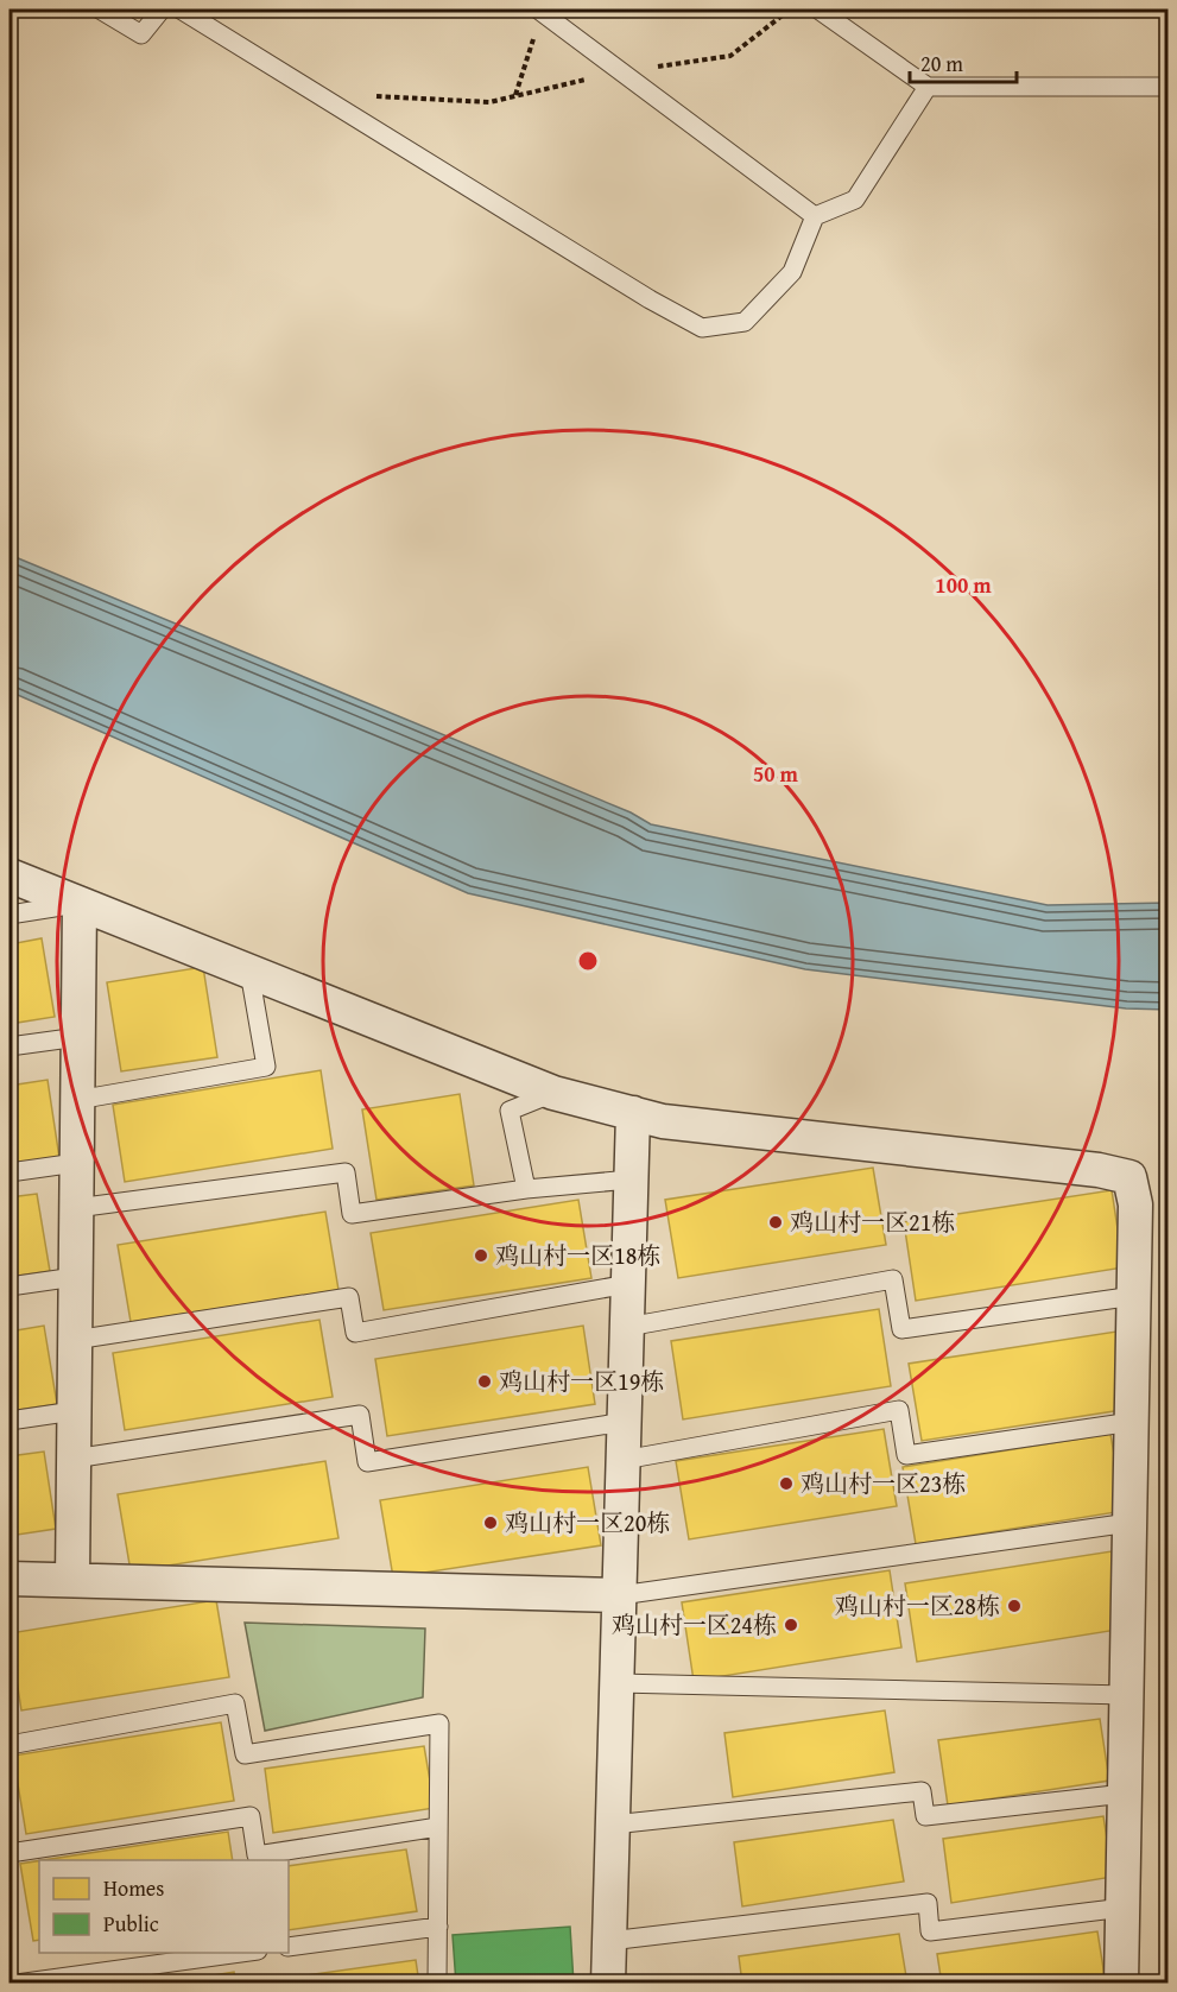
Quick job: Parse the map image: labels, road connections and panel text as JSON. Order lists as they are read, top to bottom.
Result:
{
  "places": [
    "鸡山村一区21栋",
    "鸡山村一区18栋",
    "鸡山村一区19栋",
    "鸡山村一区23栋",
    "鸡山村一区20栋",
    "鸡山村一区28栋",
    "鸡山村一区24栋"
  ],
  "legend": ["Homes", "Public"],
  "scale_bar": "20 m",
  "rings": ["100 m", "50 m"]
}
